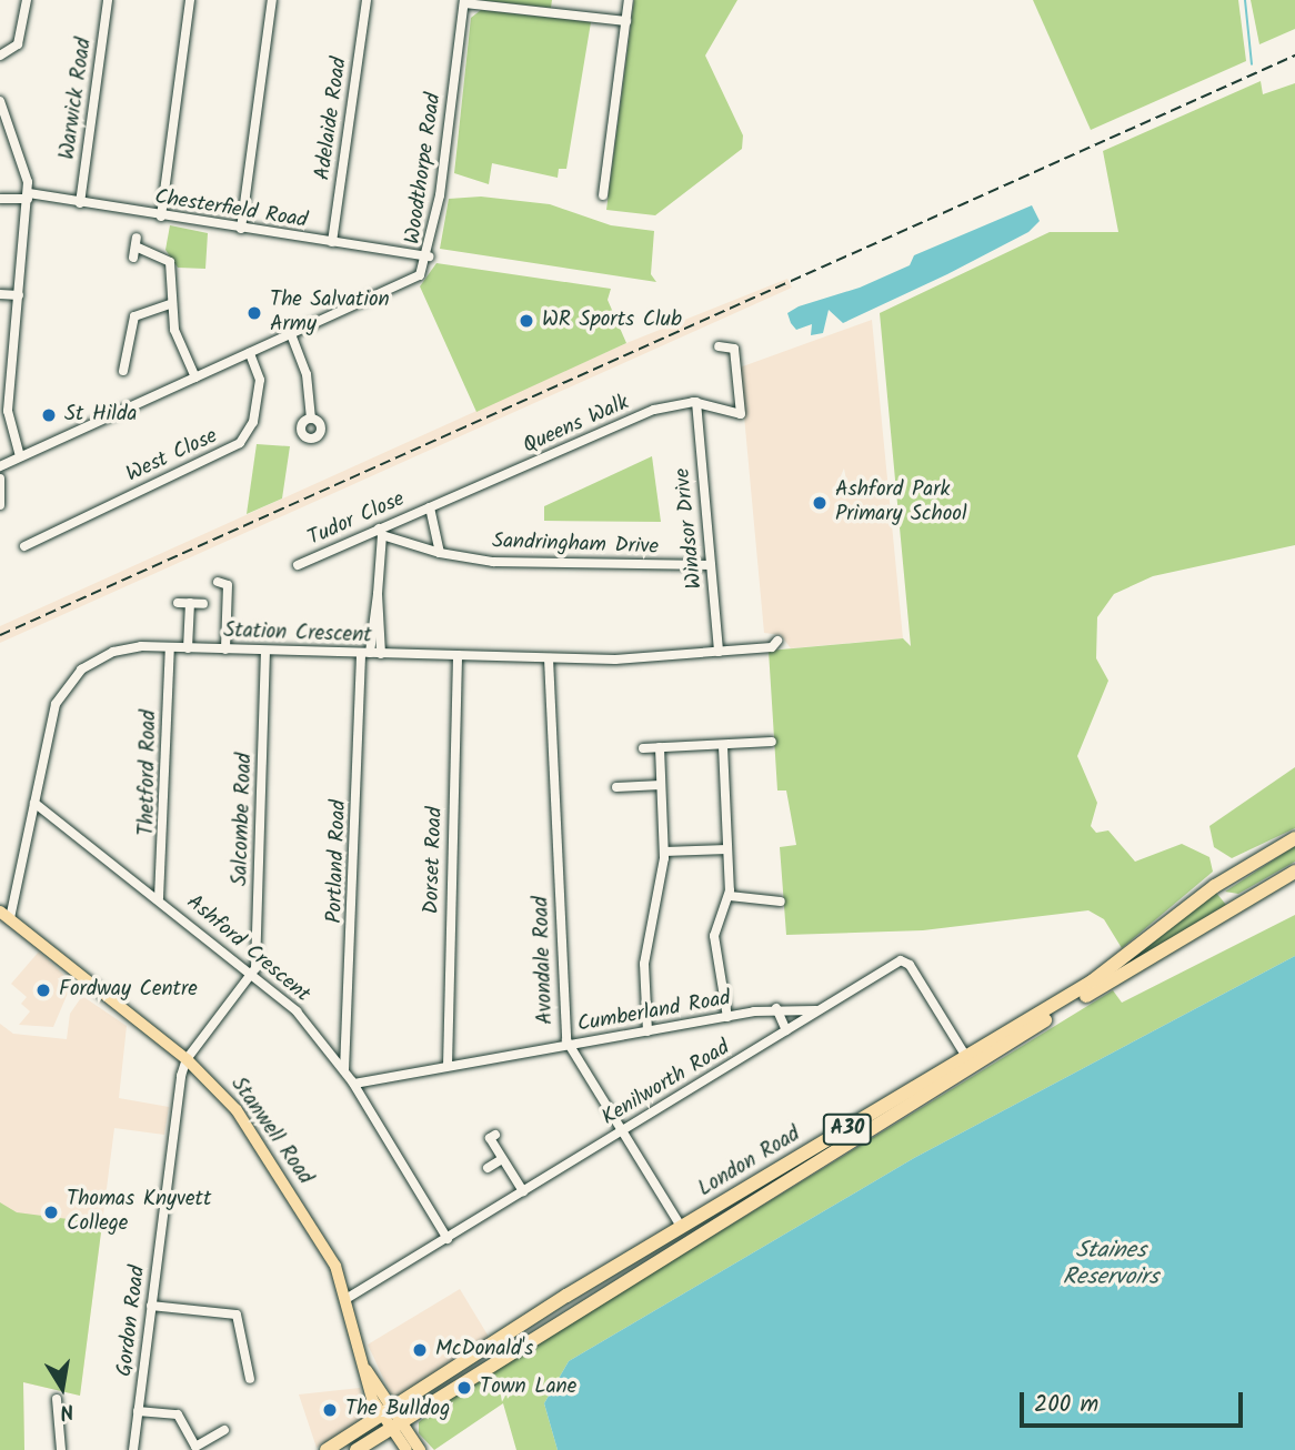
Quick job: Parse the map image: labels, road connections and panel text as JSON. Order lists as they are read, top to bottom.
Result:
{
  "streets": {
    "highway": ["A30", "London Road"],
    "main road": ["Stanwell Road"],
    "street": [
      "Warwick Road",
      "Adelaide Road",
      "Woodthorpe Road",
      "Chesterfield Road",
      "Queens Walk",
      "West Close",
      "Tudor Close",
      "Windsor Drive",
      "Sandringham Drive",
      "Station Crescent",
      "Thetford Road",
      "Salcombe Road",
      "Dorset Road",
      "Portland Road",
      "Ashford Crescent",
      "Avondale Road",
      "Cumberland Road",
      "Kenilworth Road",
      "Gordon Road"
    ]
  },
  "crossings": [
    ["Warwick Road", "Chesterfield Road"],
    ["Adelaide Road", "Chesterfield Road"],
    ["Woodthorpe Road", "Chesterfield Road"],
    ["Woodthorpe Road", "West Close"],
    ["Queens Walk", "Tudor Close"],
    ["Queens Walk", "Windsor Drive"],
    ["Tudor Close", "Sandringham Drive"],
    ["Tudor Close", "Portland Road"],
    ["Windsor Drive", "Sandringham Drive"],
    ["Windsor Drive", "Station Crescent"],
    ["Sandringham Drive", "Portland Road"],
    ["Station Crescent", "Thetford Road"],
    ["Station Crescent", "Salcombe Road"],
    ["Station Crescent", "Dorset Road"],
    ["Station Crescent", "Portland Road"],
    ["Station Crescent", "Ashford Crescent"],
    ["Station Crescent", "Avondale Road"],
    ["Station Crescent", "Stanwell Road"],
    ["Thetford Road", "Ashford Crescent"],
    ["Salcombe Road", "Ashford Crescent"],
    ["Dorset Road", "Cumberland Road"],
    ["Portland Road", "Ashford Crescent"],
    ["Ashford Crescent", "Cumberland Road"],
    ["Ashford Crescent", "Kenilworth Road"],
    ["Avondale Road", "Cumberland Road"],
    ["Avondale Road", "Kenilworth Road"],
    ["Avondale Road", "London Road"],
    ["Cumberland Road", "Kenilworth Road"],
    ["Kenilworth Road", "Stanwell Road"],
    ["Kenilworth Road", "London Road"],
    ["A30", "Stanwell Road"],
    ["A30", "London Road"],
    ["Stanwell Road", "London Road"],
    ["Stanwell Road", "Gordon Road"]
  ],
  "water": ["Staines Reservoirs"],
  "places": [
    "The Salvation Army",
    "WR Sports Club",
    "St Hilda",
    "Ashford Park Primary School",
    "Fordway Centre",
    "Thomas Knyvett College",
    "McDonald's",
    "Town Lane",
    "The Bulldog"
  ],
  "scale_bar": "200 m",
  "north": "bottom"
}
